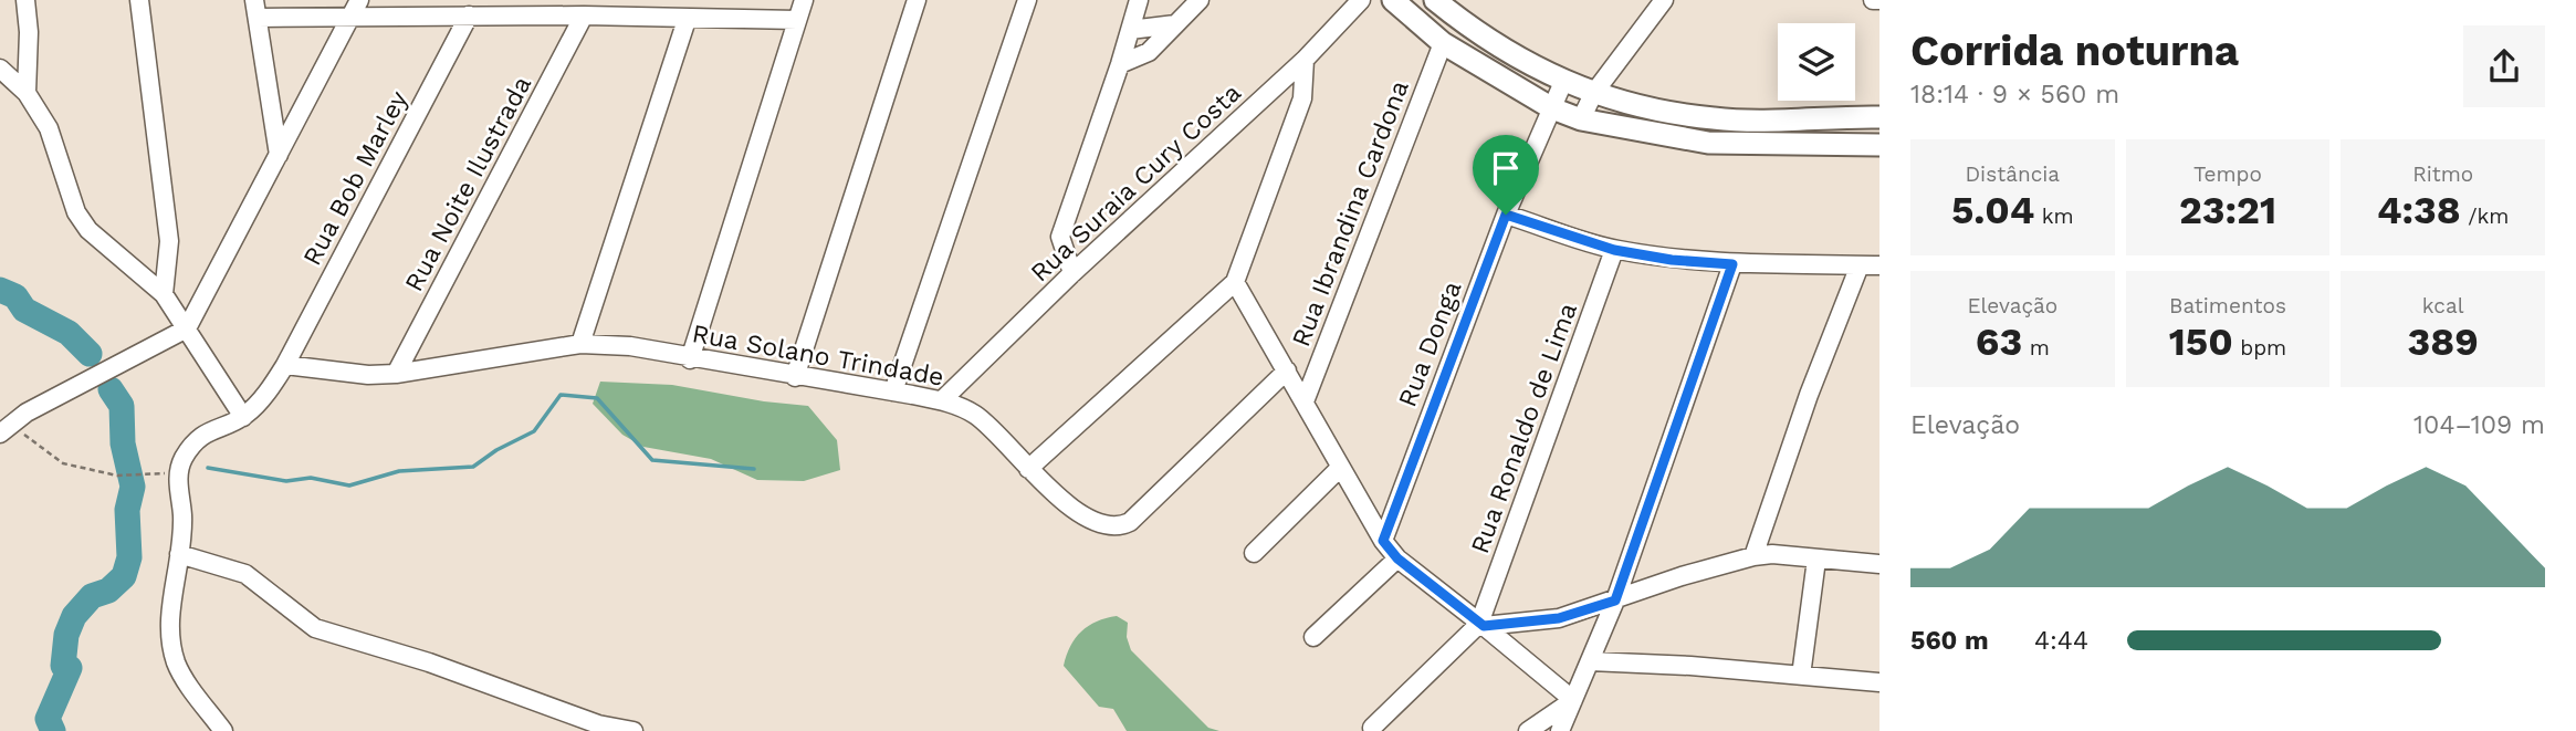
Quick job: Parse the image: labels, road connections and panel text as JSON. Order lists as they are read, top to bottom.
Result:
{
  "streets": {
    "street": [
      "Rua Bob Marley",
      "Rua Suraia Cury Costa",
      "Rua Noite Ilustrada",
      "Rua Ibrandina Cardona",
      "Rua Donga",
      "Rua Solano Trindade",
      "Rua Ronaldo de Lima"
    ]
  },
  "crossings": [
    ["Rua Bob Marley", "Rua Solano Trindade"],
    ["Rua Suraia Cury Costa", "Rua Solano Trindade"],
    ["Rua Noite Ilustrada", "Rua Solano Trindade"]
  ],
  "page": {
    "heading": ["Corrida noturna", "18:14 · 9 × 560 m"],
    "stats": [
      ["Distância", "5.04 km"],
      ["Tempo", "23:21"],
      ["Ritmo", "4:38 /km"],
      ["Elevação", "63 m"],
      ["Batimentos", "150 bpm"],
      ["kcal", "389"]
    ],
    "chart": ["Elevação", "104–109 m"],
    "list": [
      {
        "name": "560 m",
        "note": "4:44"
      }
    ]
  }
}
